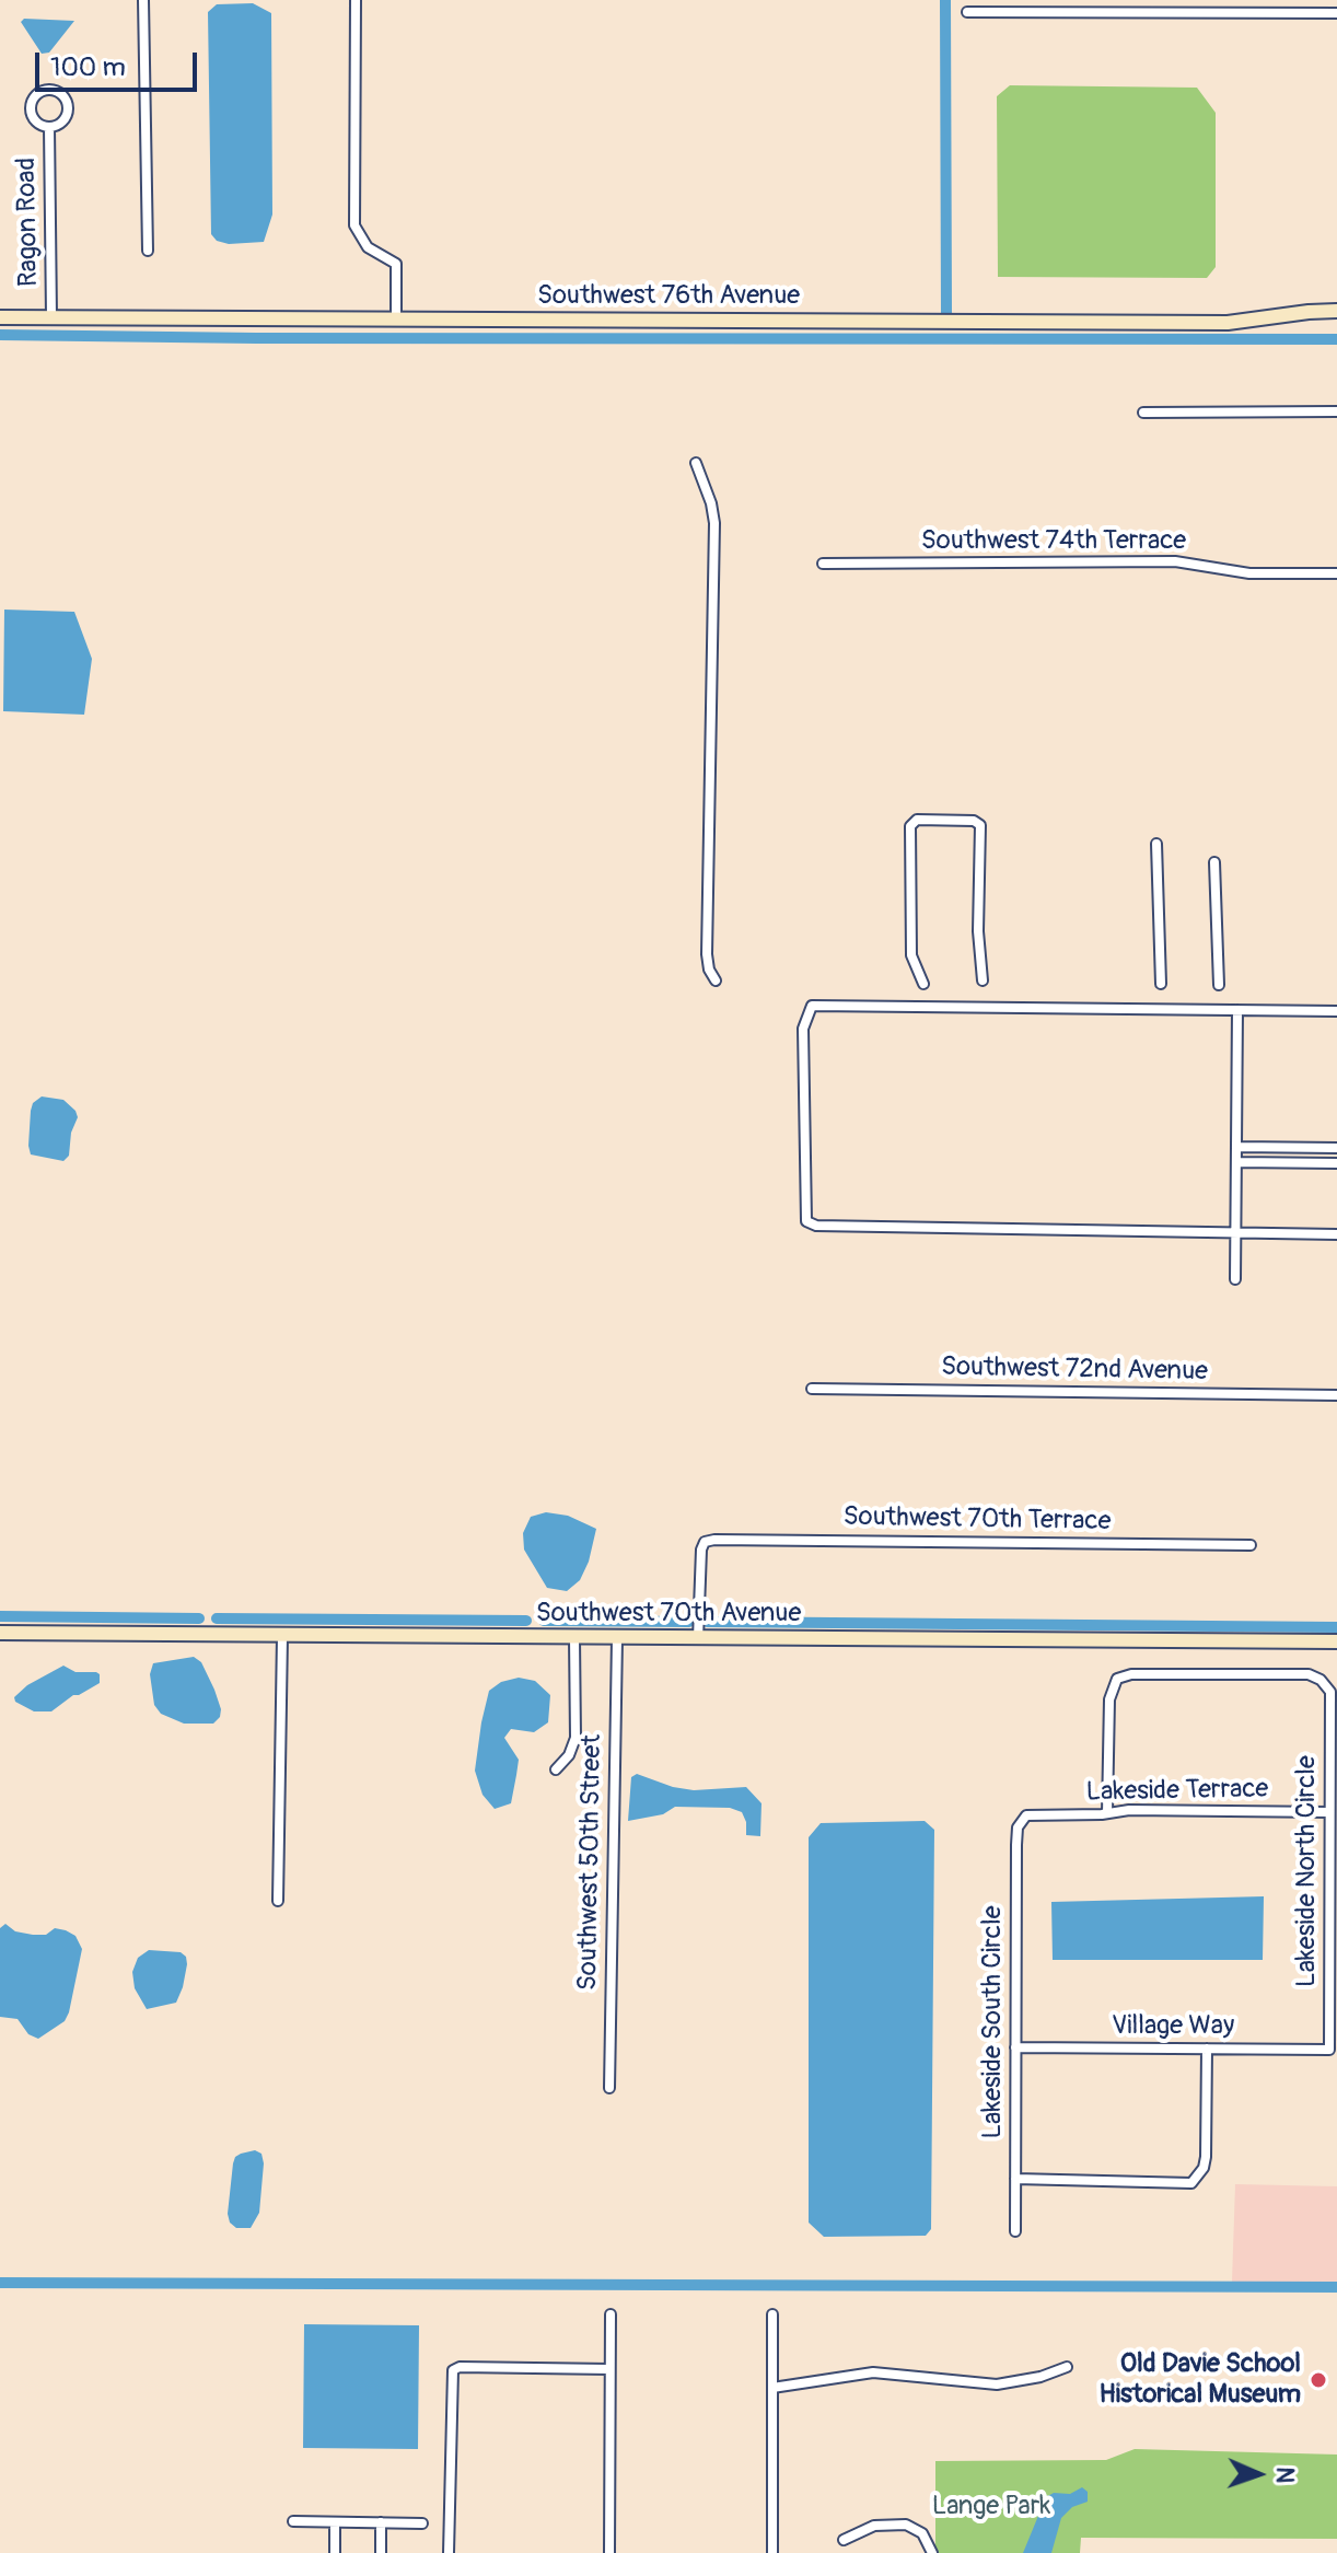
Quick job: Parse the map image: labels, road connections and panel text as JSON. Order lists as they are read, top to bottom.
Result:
{
  "streets": {
    "street": [
      "Ragon Road",
      "Southwest 76th Avenue",
      "Southwest 74th Terrace",
      "Southwest 72nd Avenue",
      "Southwest 70th Terrace",
      "Southwest 70th Avenue",
      "Lakeside Terrace",
      "Southwest 50th Street",
      "Lakeside North Circle",
      "Lakeside South Circle",
      "Village Way"
    ]
  },
  "crossings": [
    ["Ragon Road", "Southwest 76th Avenue"],
    ["Southwest 70th Terrace", "Southwest 70th Avenue"],
    ["Southwest 70th Avenue", "Southwest 50th Street"],
    ["Lakeside Terrace", "Lakeside North Circle"],
    ["Lakeside Terrace", "Lakeside South Circle"],
    ["Lakeside North Circle", "Village Way"],
    ["Lakeside South Circle", "Village Way"]
  ],
  "parks": ["Lange Park"],
  "places": ["Old Davie School Historical Museum"],
  "scale_bar": "100 m",
  "north": "right"
}
